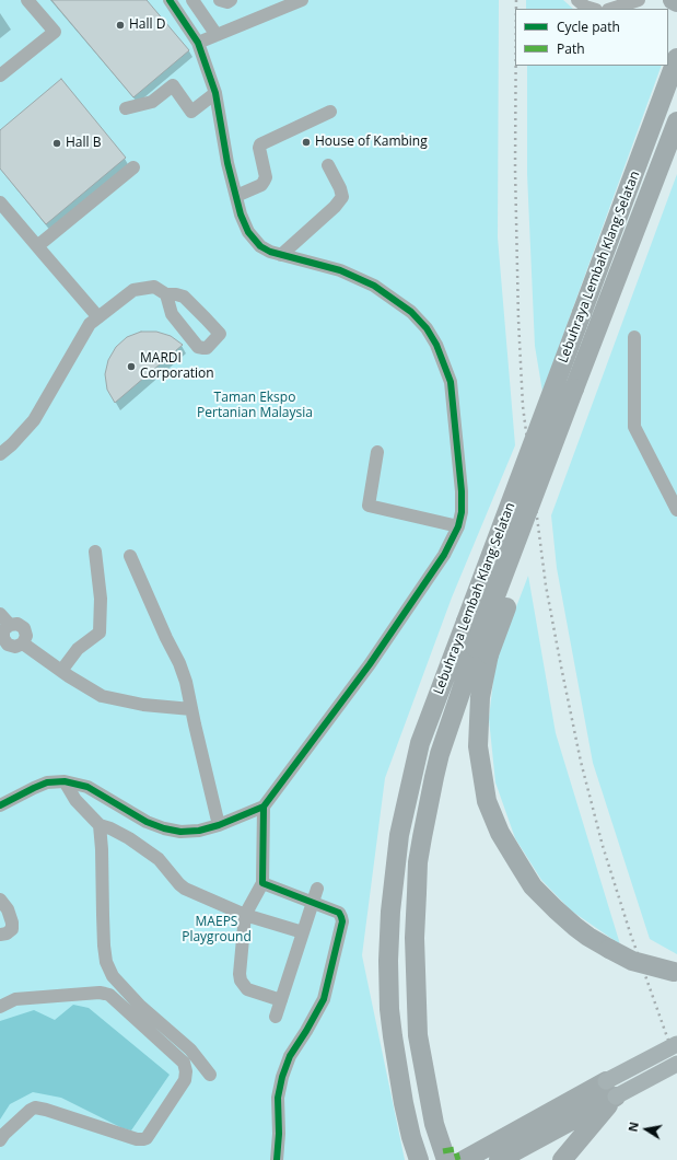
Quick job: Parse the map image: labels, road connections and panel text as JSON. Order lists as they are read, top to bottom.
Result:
{
  "streets": {
    "highway": ["Lebuhraya Lembah Klang Selatan"]
  },
  "parks": ["Taman Ekspo Pertanian Malaysia", "MAEPS Playground"],
  "places": [
    "Hall D",
    "House of Kambing",
    "Hall B",
    "MARDI Corporation"
  ],
  "legend": ["Cycle path", "Path"],
  "north": "left"
}
